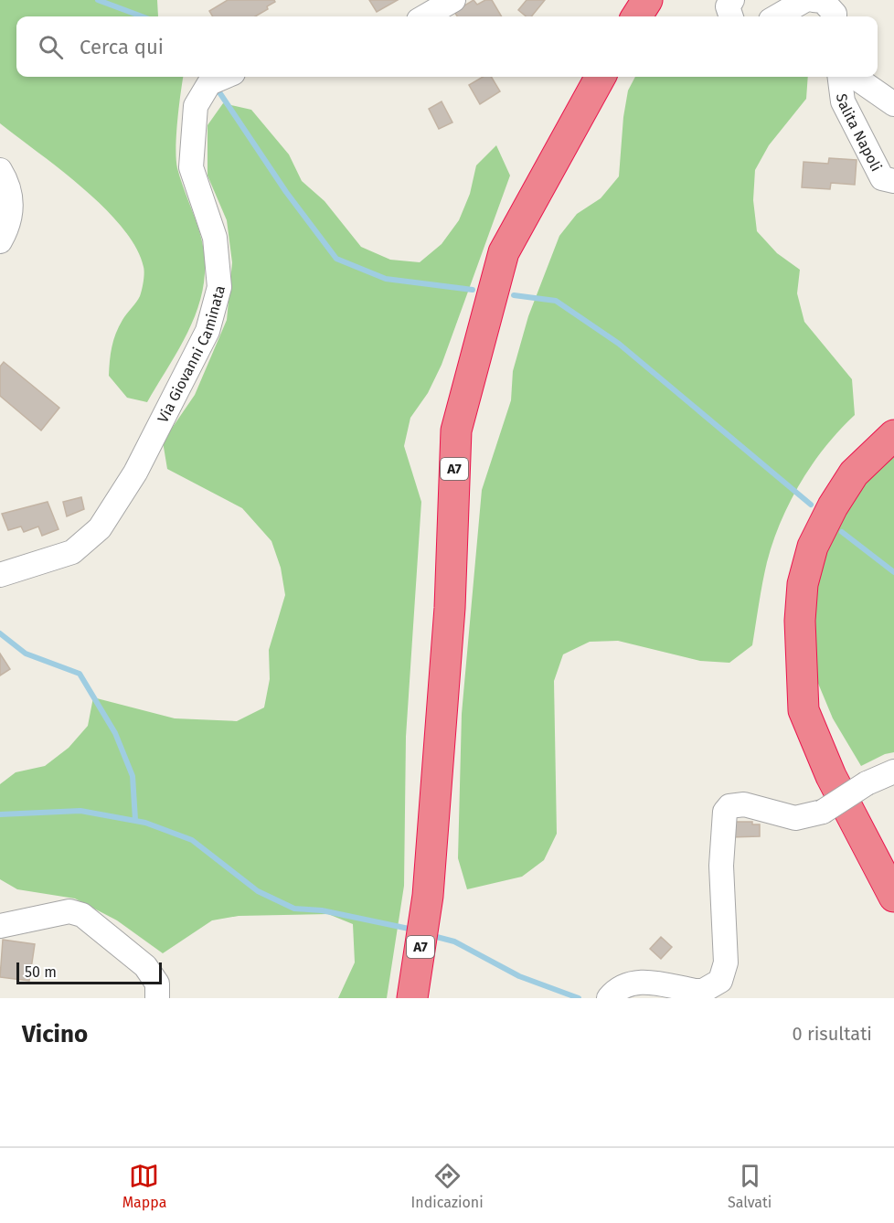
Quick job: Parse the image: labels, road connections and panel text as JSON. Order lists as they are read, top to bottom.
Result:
{
  "streets": {
    "highway": ["A7"],
    "street": ["Salita Napoli", "Via Giovanni Caminata"]
  },
  "scale_bar": "50 m",
  "page": {
    "search": "Cerca qui",
    "scale": "50 m",
    "heading": ["Vicino", "0 risultati"],
    "nav": ["Mappa", "Indicazioni", "Salvati"]
  }
}
